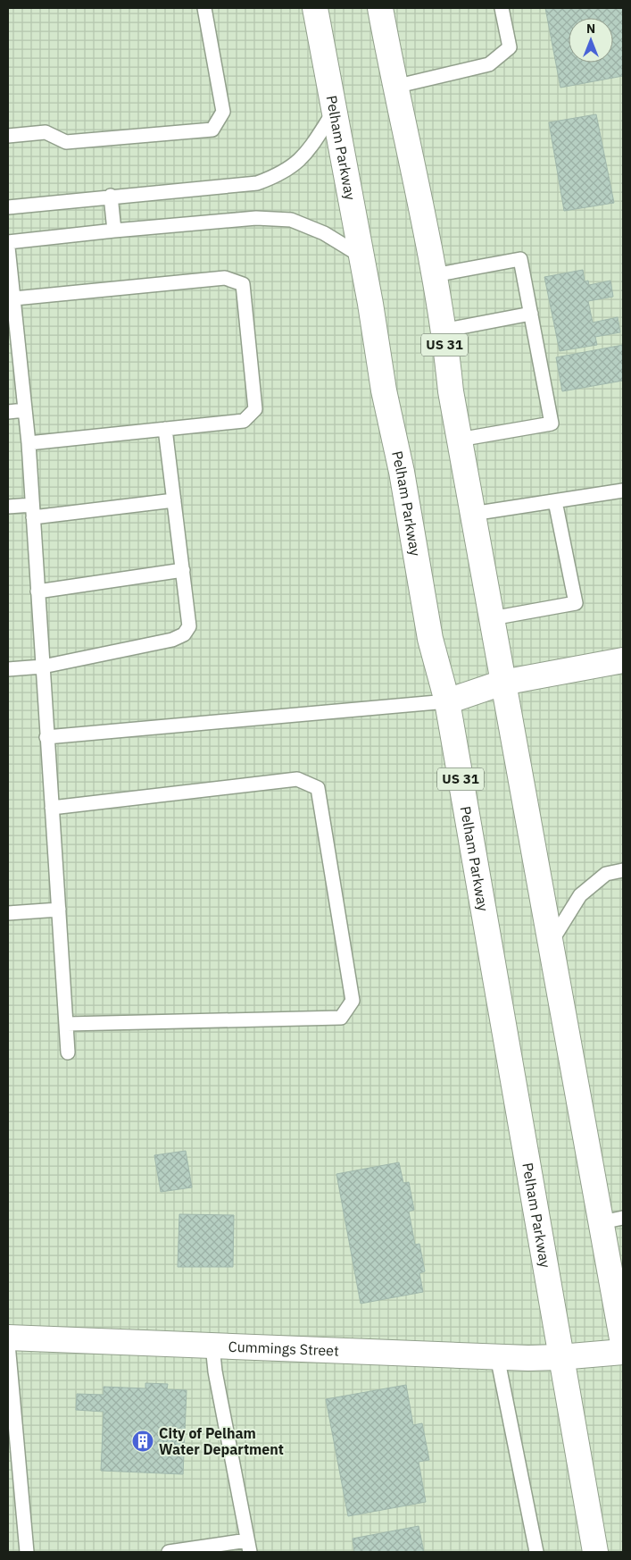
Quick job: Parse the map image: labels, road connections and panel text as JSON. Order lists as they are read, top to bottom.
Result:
{
  "streets": {
    "main road": ["Pelham Parkway", "US 31", "Cummings Street"]
  },
  "crossings": [
    ["Pelham Parkway", "Cummings Street"]
  ],
  "places": {
    "building": ["City of Pelham Water Department"]
  },
  "north": "top"
}
